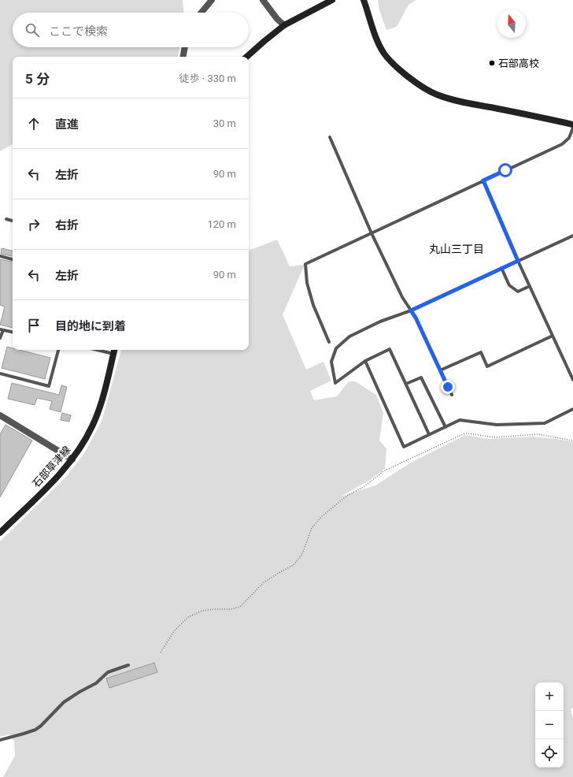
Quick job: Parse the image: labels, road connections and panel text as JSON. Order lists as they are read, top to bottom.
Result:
{
  "streets": {
    "main road": ["石部草津線"]
  },
  "districts": ["丸山三丁目"],
  "places": ["石部高校"],
  "north": "top",
  "page": {
    "search": "ここで検索",
    "heading": ["5 分", "徒歩 · 330 m"],
    "list": [
      ["直進", "30 m"],
      ["左折", "90 m"],
      ["右折", "120 m"],
      ["左折", "90 m"],
      "目的地に到着"
    ],
    "map_buttons": ["+", "−"]
  }
}
